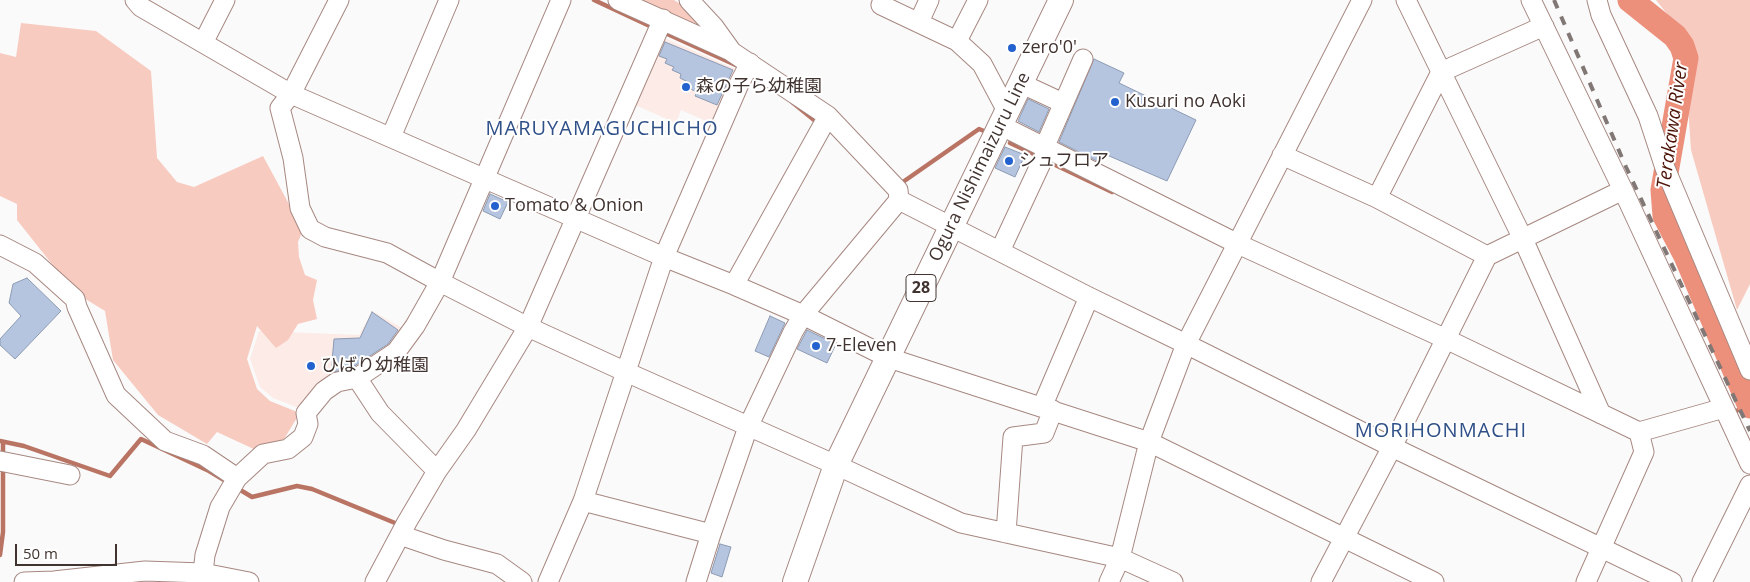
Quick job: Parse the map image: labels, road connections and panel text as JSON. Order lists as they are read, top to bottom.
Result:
{
  "streets": {
    "main road": ["Ogura Nishimaizuru Line", "28"]
  },
  "districts": ["MARUYAMAGUCHICHO", "MORIHONMACHI"],
  "water": ["Terakawa River"],
  "places": [
    "zero'0'",
    "森の子ら幼稚園",
    "Kusuri no Aoki",
    "シュフロア",
    "Tomato & Onion",
    "7-Eleven",
    "ひばり幼稚園"
  ],
  "scale_bar": "50 m"
}
